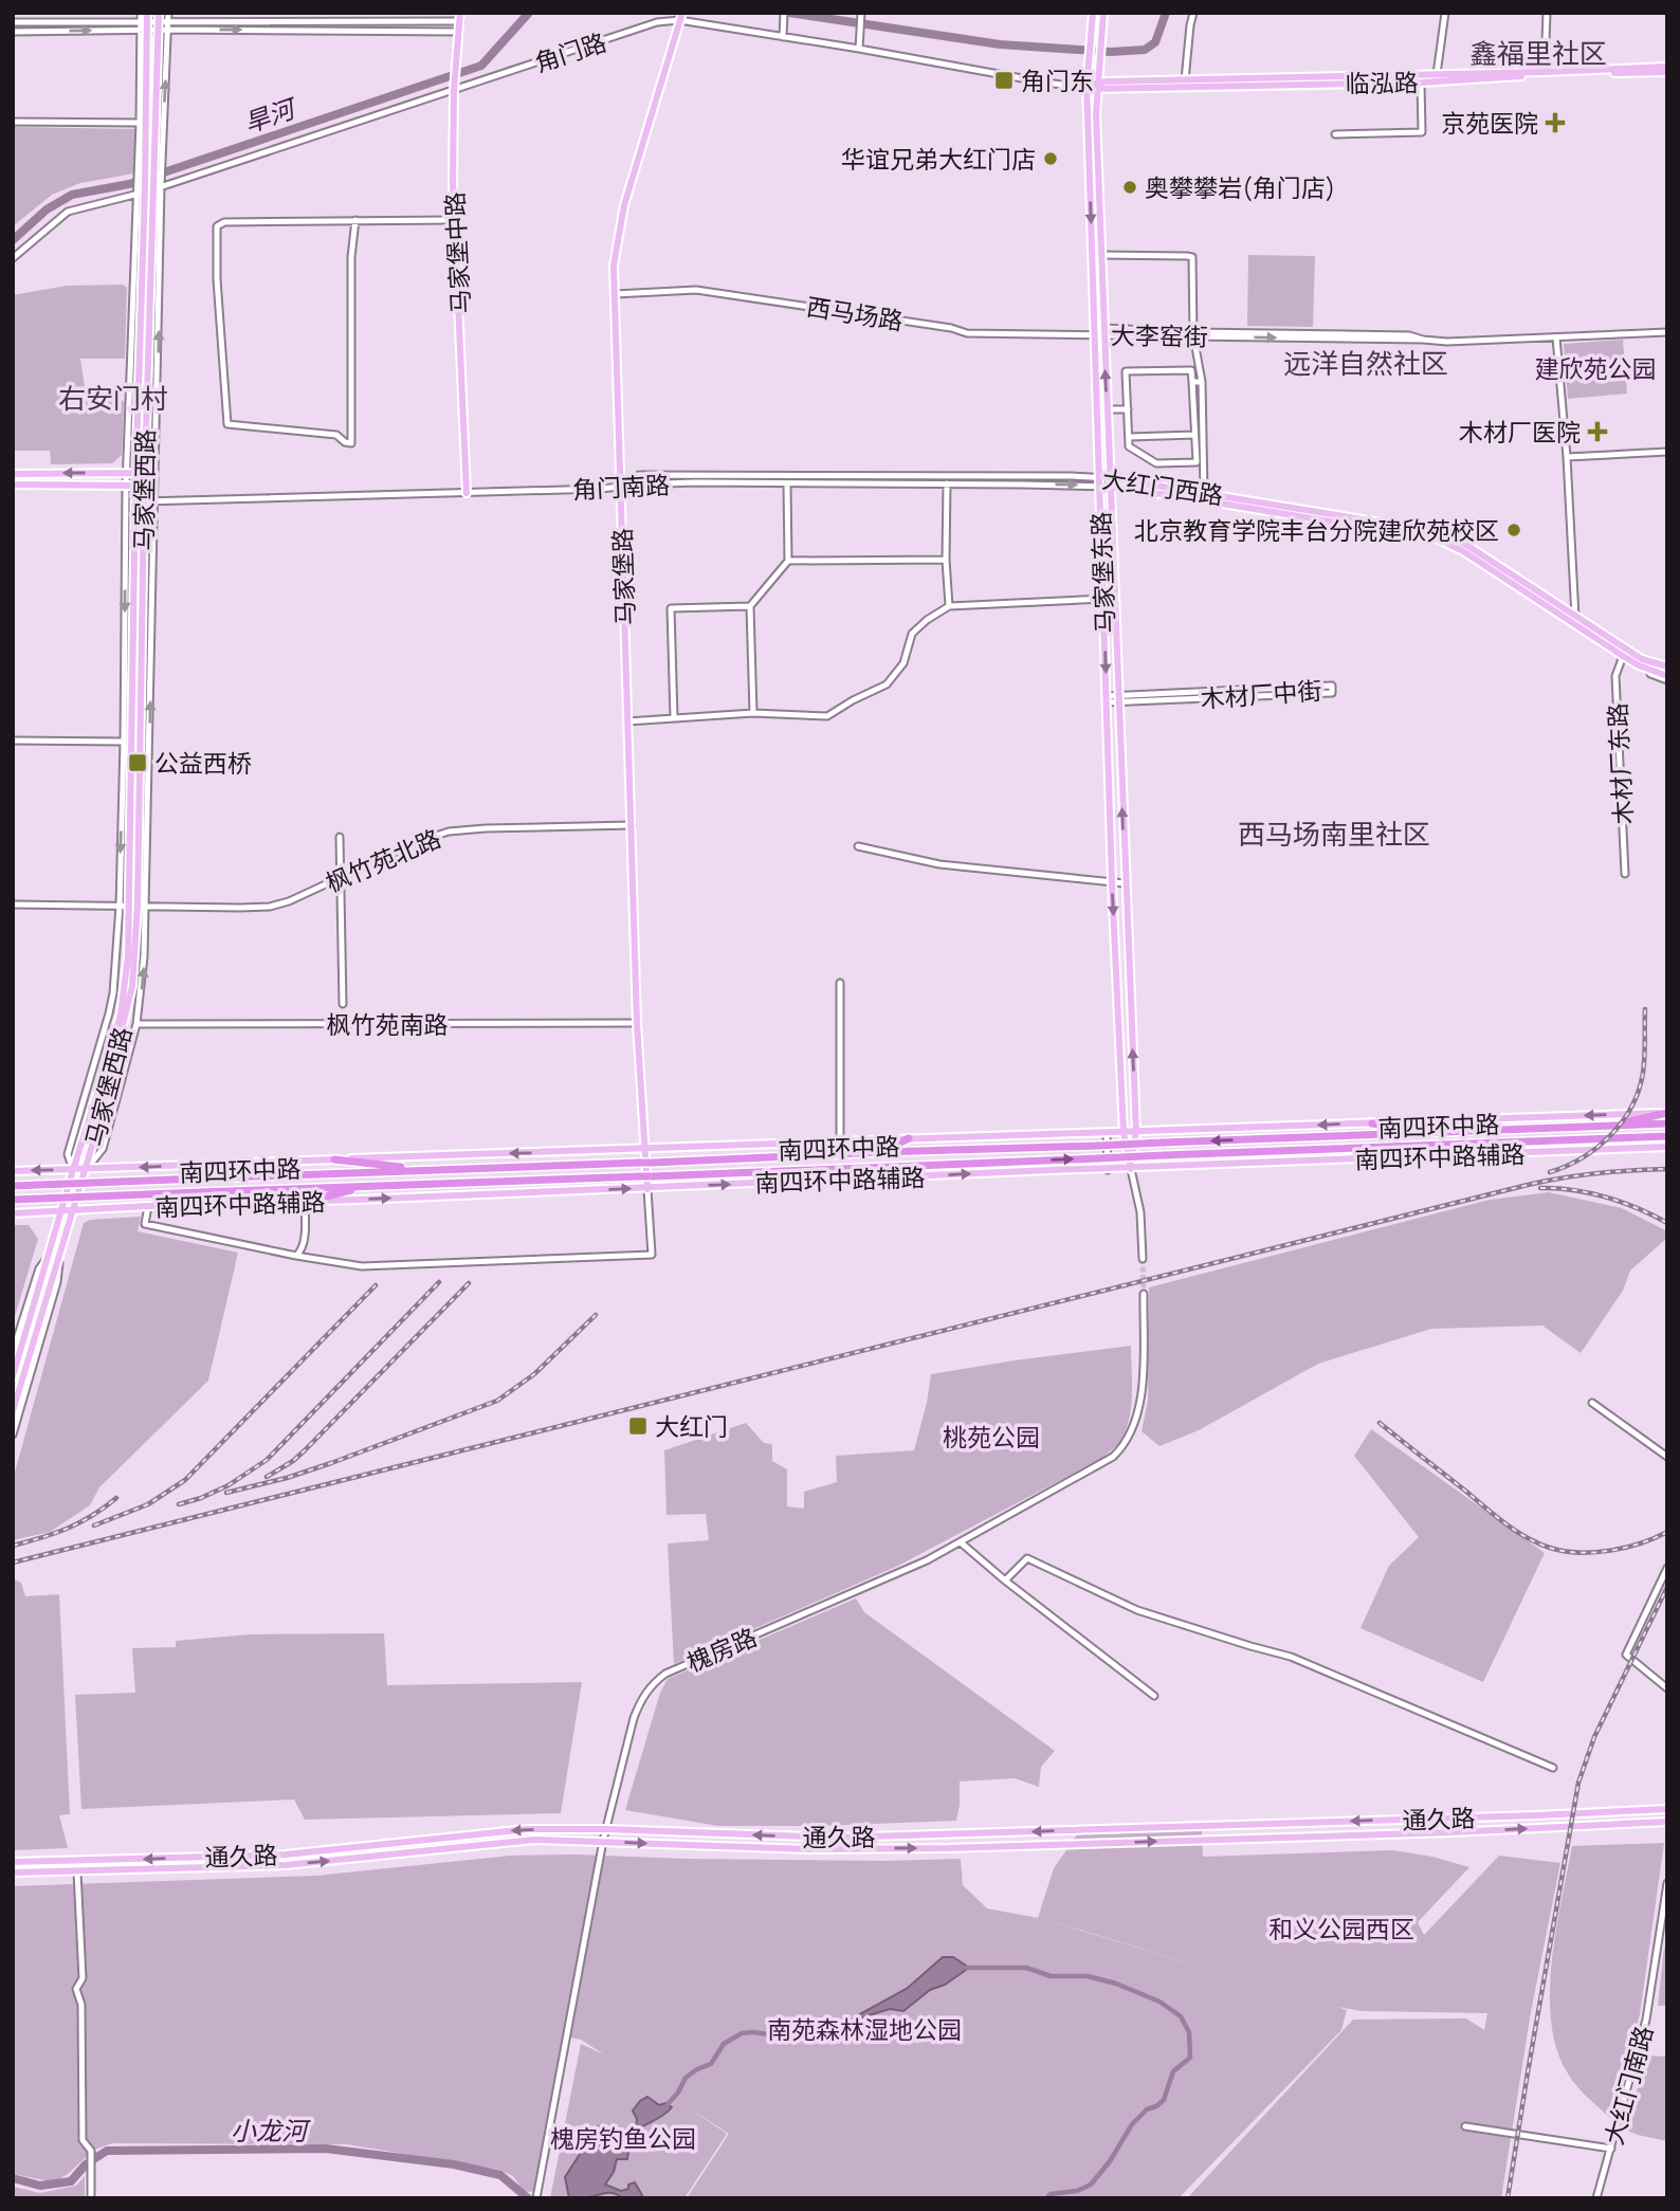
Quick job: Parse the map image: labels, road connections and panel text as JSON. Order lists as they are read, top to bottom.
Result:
{
  "streets": {
    "highway": ["南四环中路"],
    "main road": [
      "临泓路",
      "马家堡中路",
      "大红门西路",
      "马家堡西路",
      "马家堡东路",
      "马家堡路",
      "南四环中路辅路",
      "通久路"
    ],
    "street": [
      "角门路",
      "西马场路",
      "大李窑街",
      "角门南路",
      "木材厂中街",
      "木材厂东路",
      "枫竹苑北路",
      "枫竹苑南路",
      "槐房路",
      "大红门南路"
    ]
  },
  "crossings": [
    ["角门路", "马家堡中路"],
    ["角门路", "马家堡西路"],
    ["角门路", "马家堡东路"],
    ["角门路", "马家堡路"],
    ["临泓路", "马家堡东路"],
    ["马家堡中路", "角门南路"],
    ["西马场路", "大李窑街"],
    ["西马场路", "马家堡东路"],
    ["西马场路", "马家堡路"],
    ["大李窑街", "马家堡东路"],
    ["角门南路", "大红门西路"],
    ["角门南路", "马家堡西路"],
    ["角门南路", "马家堡东路"],
    ["角门南路", "马家堡路"],
    ["大红门西路", "马家堡东路"],
    ["大红门西路", "马家堡路"],
    ["大红门西路", "木材厂东路"],
    ["马家堡西路", "枫竹苑北路"],
    ["马家堡西路", "枫竹苑南路"],
    ["马家堡西路", "南四环中路辅路"],
    ["马家堡东路", "木材厂中街"],
    ["马家堡东路", "南四环中路辅路"],
    ["马家堡路", "枫竹苑北路"],
    ["马家堡路", "枫竹苑南路"],
    ["马家堡路", "南四环中路辅路"],
    ["南四环中路", "南四环中路辅路"],
    ["槐房路", "通久路"]
  ],
  "districts": [
    "鑫福里社区",
    "远洋自然社区",
    "右安门村",
    "西马场南里社区"
  ],
  "water": ["旱河", "小龙河"],
  "parks": [
    "建欣苑公园",
    "桃苑公园",
    "和义公园西区",
    "南苑森林湿地公园",
    "槐房钓鱼公园"
  ],
  "places": {
    "transit": ["角门东", "公益西桥", "大红门"],
    "health": ["京苑医院", "木材厂医院"],
    "other": ["华谊兄弟大红门店", "奥攀攀岩(角门店)", "北京教育学院丰台分院建欣苑校区"]
  }
}
